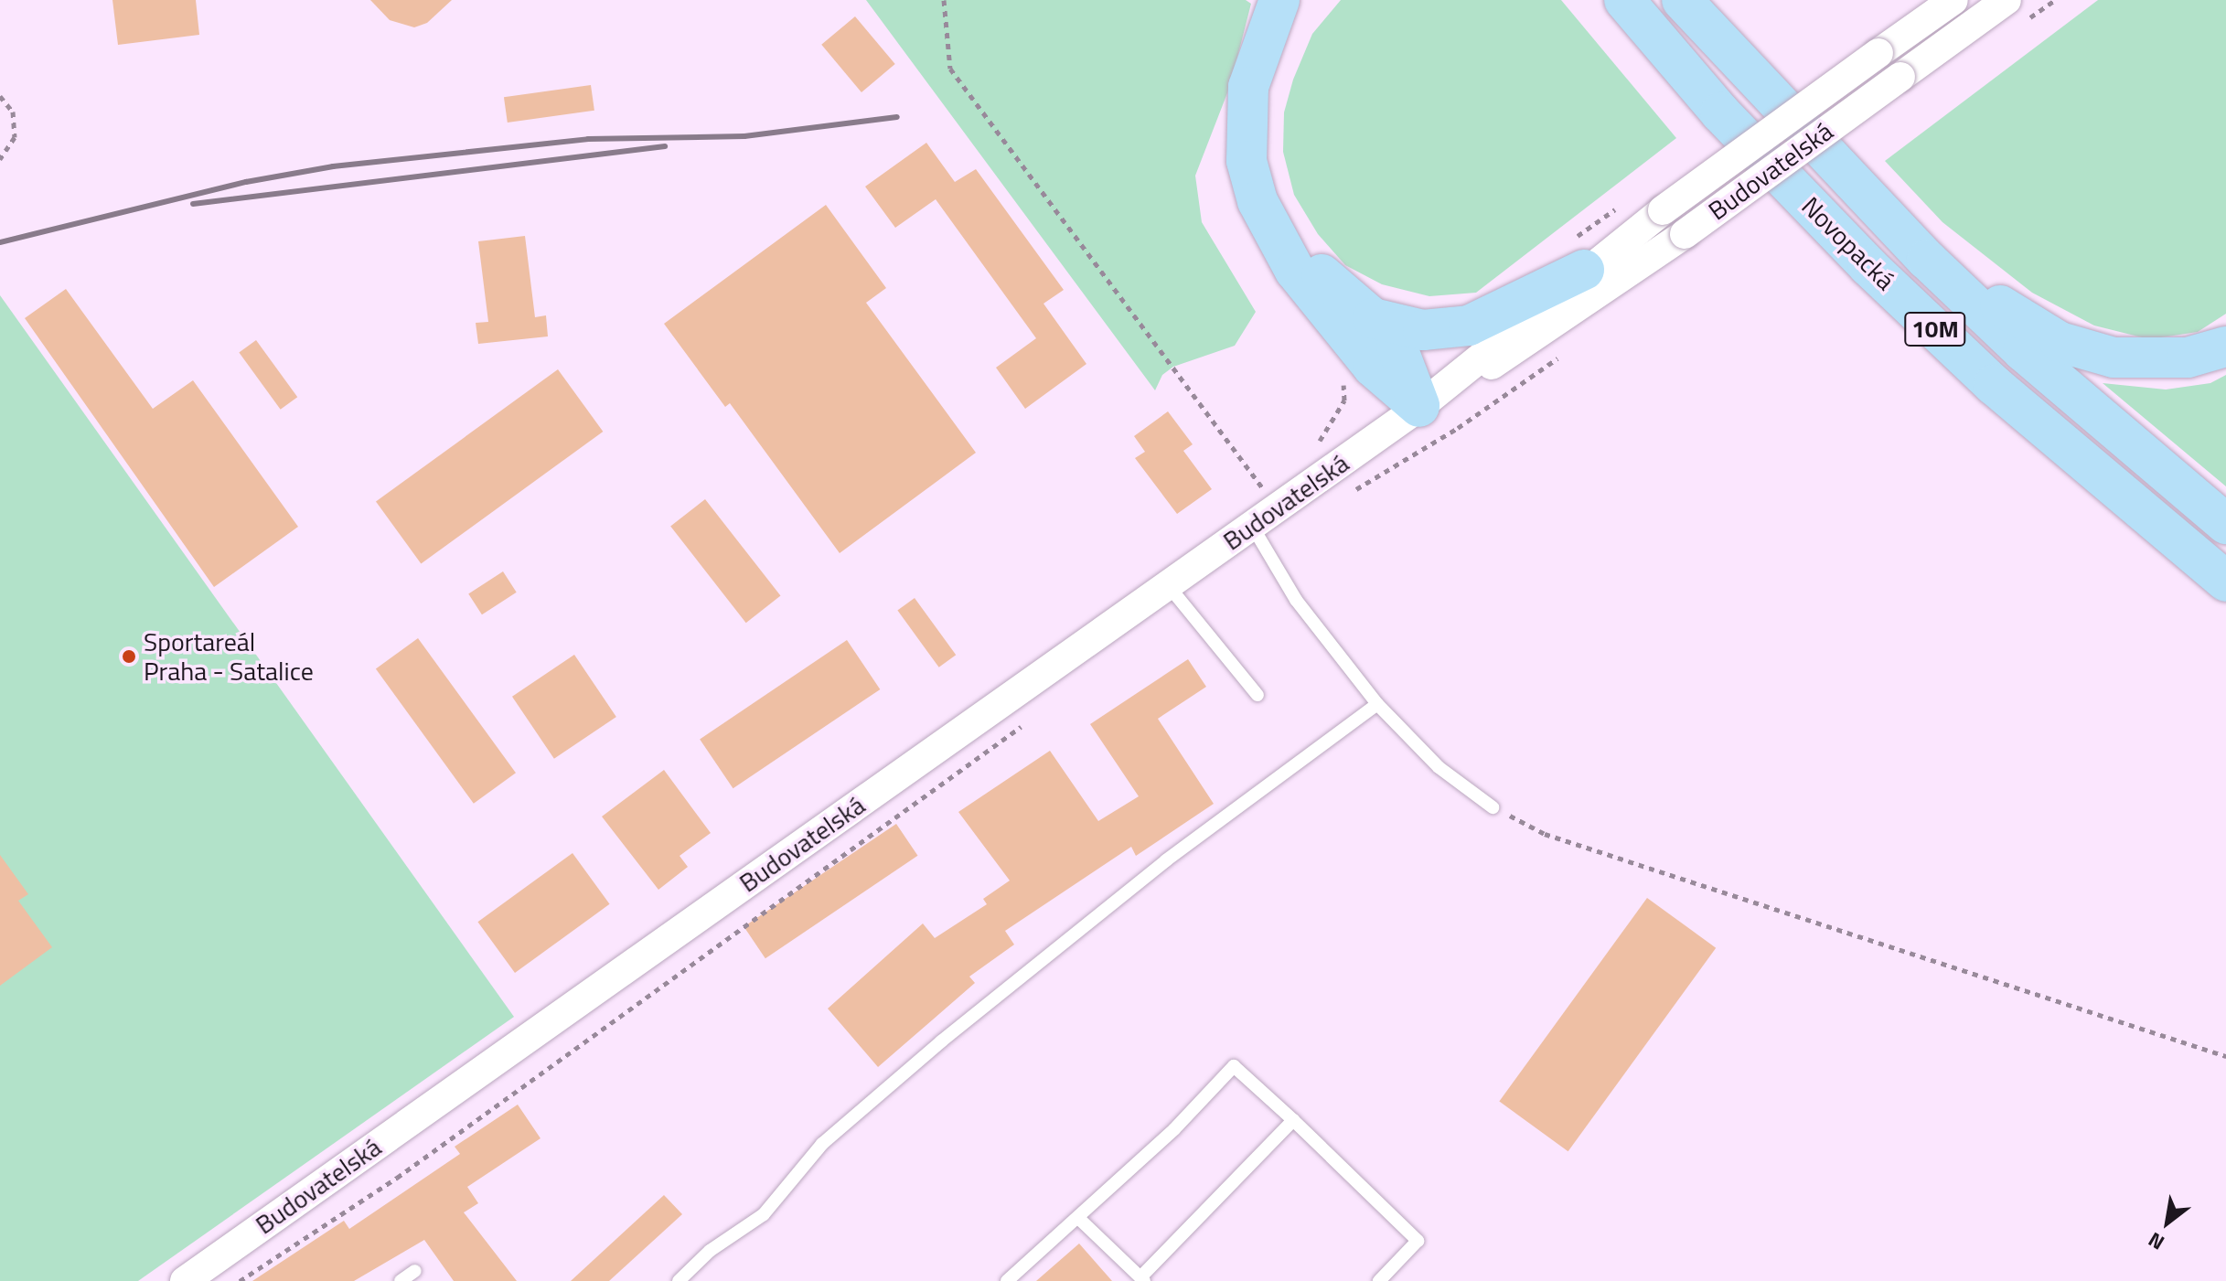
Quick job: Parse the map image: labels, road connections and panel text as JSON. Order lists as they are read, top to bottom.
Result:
{
  "streets": {
    "highway": ["Novopacká", "10M"],
    "street": ["Budovatelská"]
  },
  "places": ["Sportareál Praha - Satalice"],
  "north": "bottom left"
}
